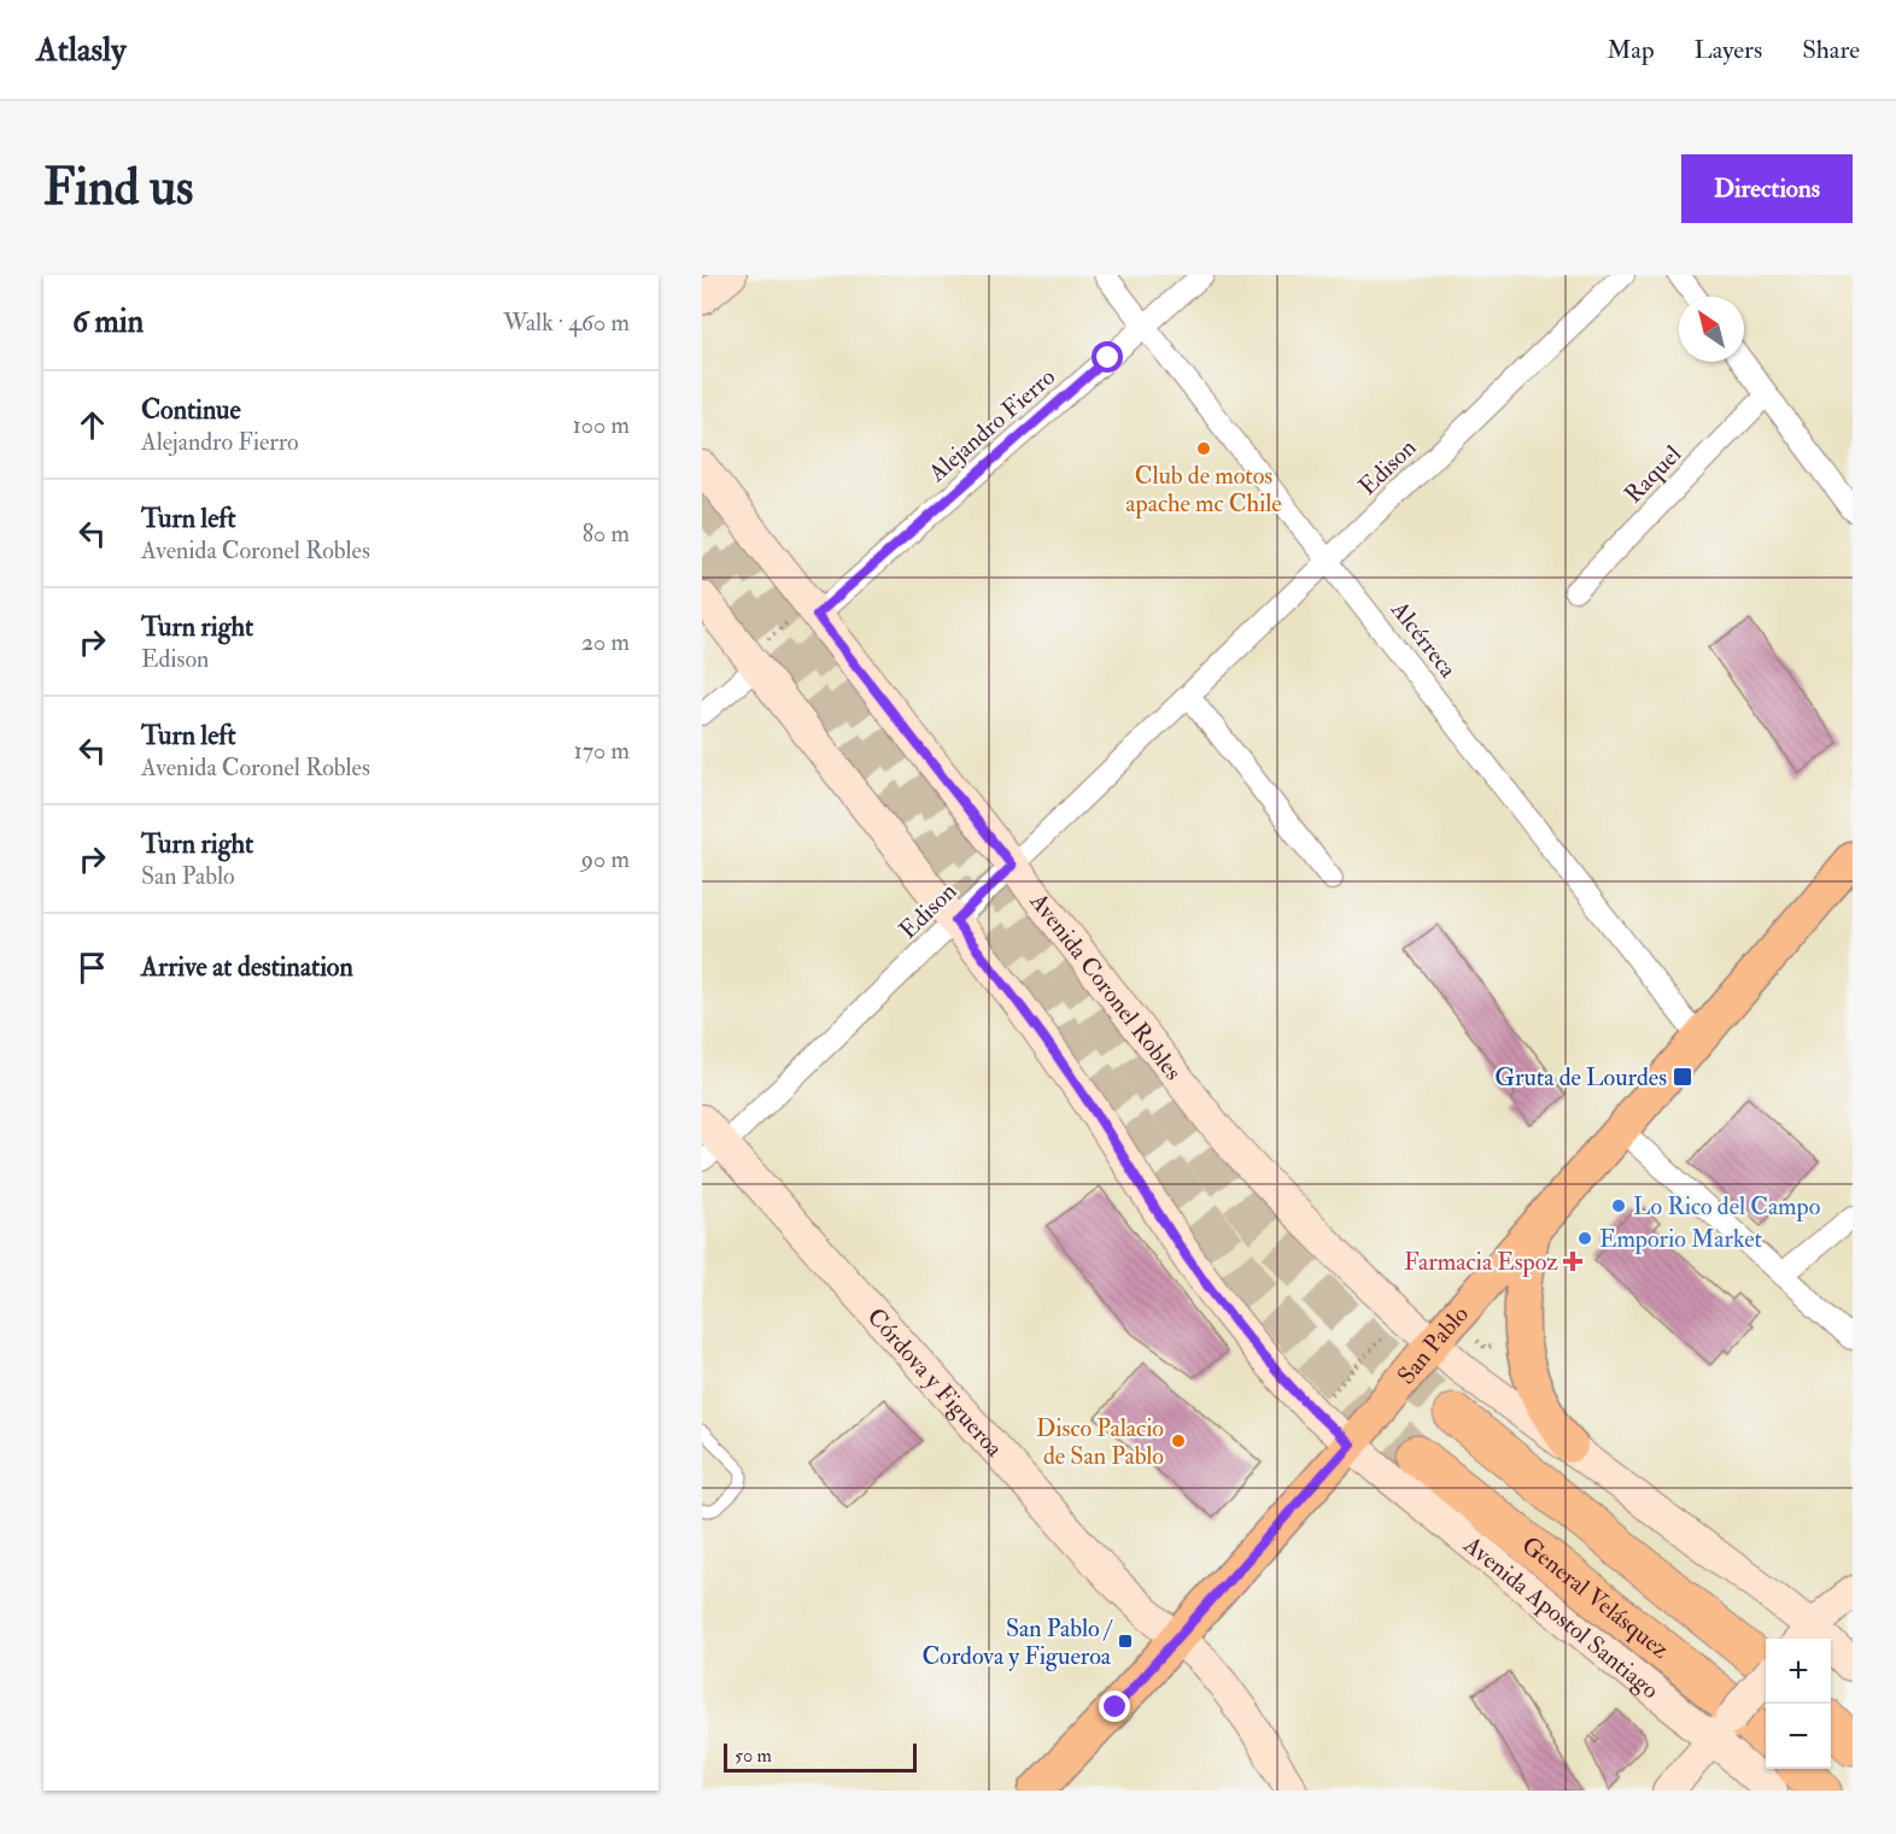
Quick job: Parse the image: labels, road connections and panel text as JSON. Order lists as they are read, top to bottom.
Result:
{
  "streets": {
    "highway": ["General Velásquez"],
    "main road": [
      "Avenida Coronel Robles",
      "San Pablo",
      "Córdova y Figueroa",
      "Avenida Apostol Santiago"
    ],
    "street": [
      "Alejandro Fierro",
      "Edison",
      "Raquel",
      "Alcérreca"
    ]
  },
  "crossings": [
    ["Alejandro Fierro", "Alcérreca"],
    ["Alejandro Fierro", "Avenida Coronel Robles"],
    ["Edison", "Alcérreca"],
    ["Edison", "Avenida Coronel Robles"],
    ["Edison", "Córdova y Figueroa"],
    ["Alcérreca", "San Pablo"],
    ["Avenida Coronel Robles", "San Pablo"],
    ["San Pablo", "Córdova y Figueroa"],
    ["San Pablo", "Avenida Apostol Santiago"]
  ],
  "places": {
    "other": [
      "Club de motos apache mc Chile",
      "Lo Rico del Campo",
      "Emporio Market",
      "Disco Palacio de San Pablo"
    ],
    "transit": ["Gruta de Lourdes", "San Pablo / Cordova y Figueroa"],
    "health": ["Farmacia Espoz"]
  },
  "scale_bar": "50 m",
  "north": "top left",
  "page": {
    "header": "Atlasly",
    "nav": ["Map", "Layers", "Share"],
    "buttons": "Directions",
    "title": "Find us",
    "heading": ["6 min", "Walk · 460 m"],
    "list": [
      ["Continue", "Alejandro Fierro", "100 m"],
      ["Turn left", "Avenida Coronel Robles", "80 m"],
      ["Turn right", "Edison", "20 m"],
      ["Turn left", "Avenida Coronel Robles", "170 m"],
      ["Turn right", "San Pablo", "90 m"],
      "Arrive at destination"
    ],
    "map_buttons": ["+", "−"],
    "scale": "50 m"
  }
}
